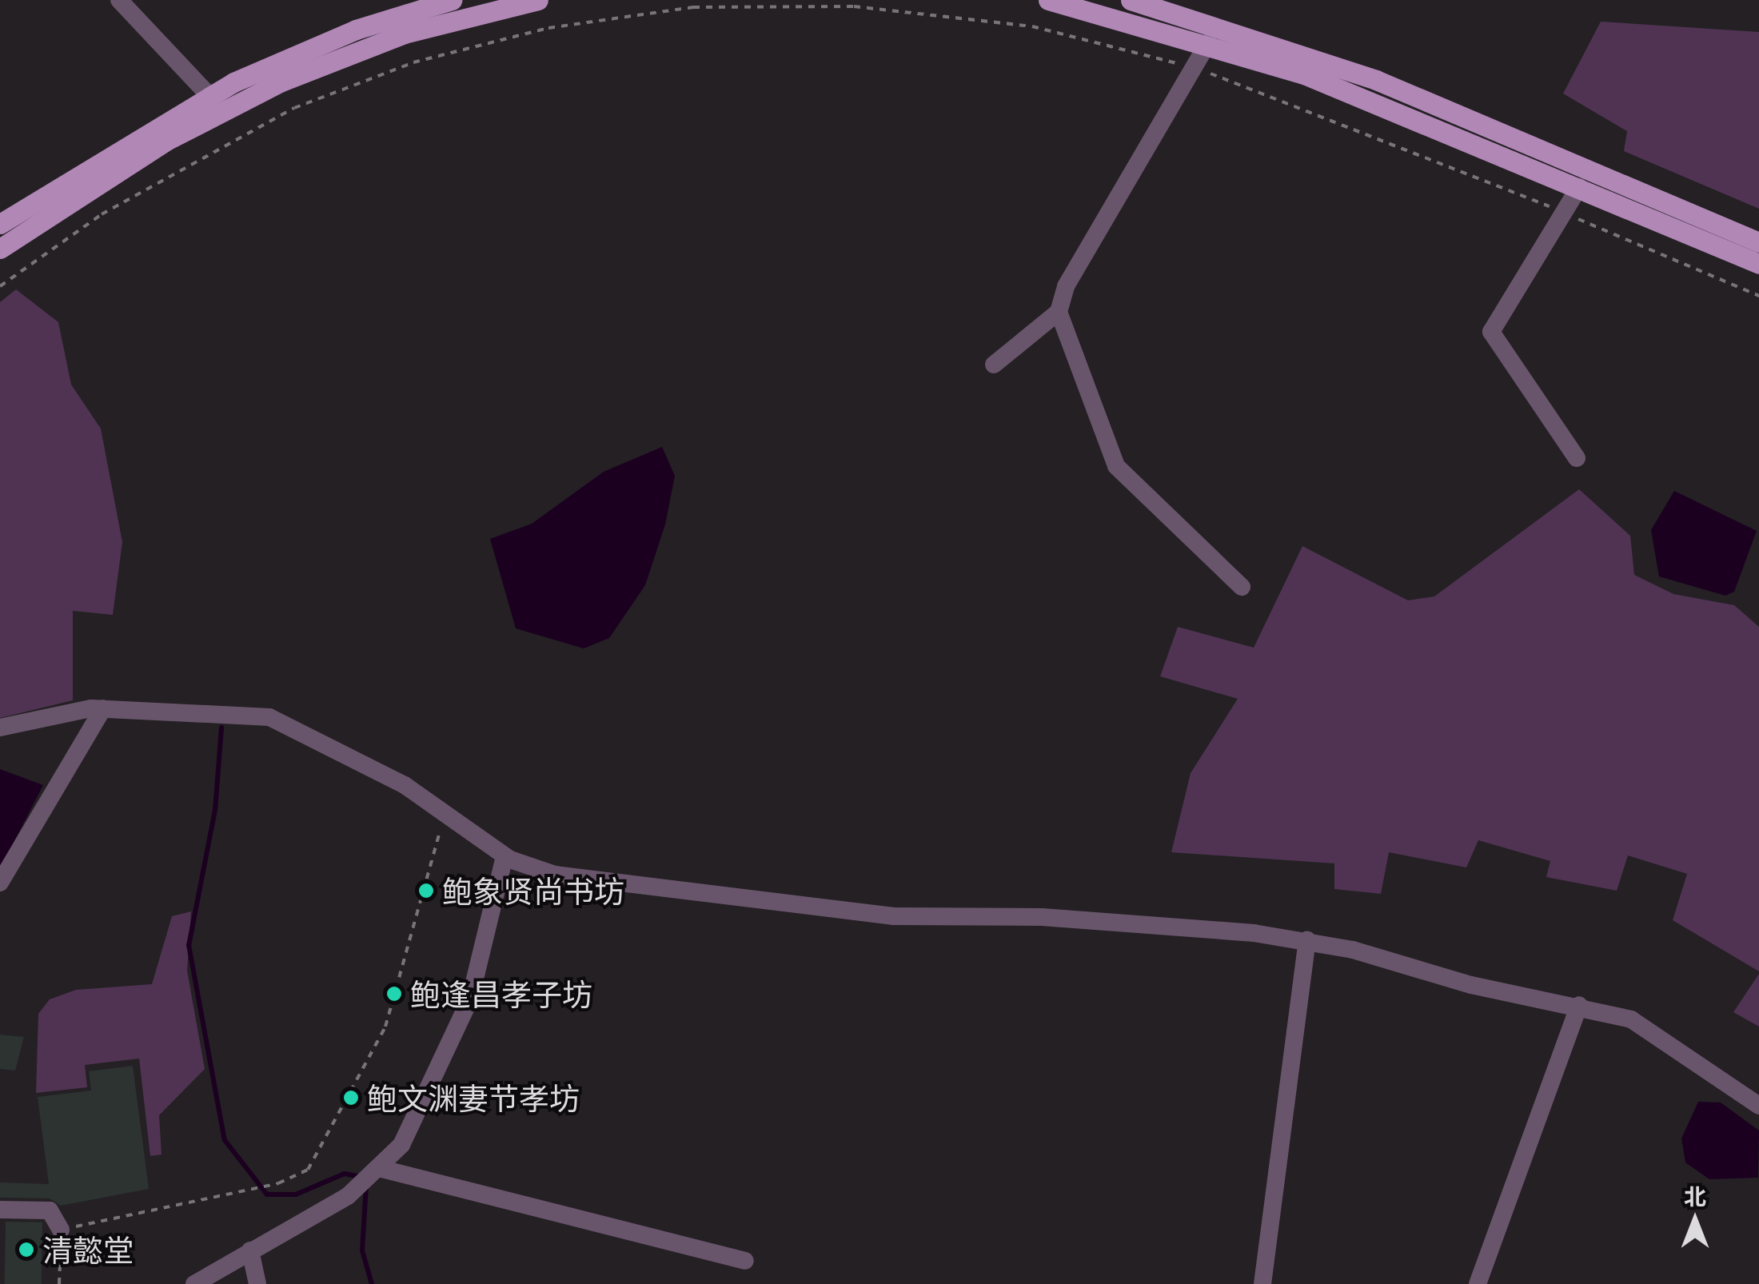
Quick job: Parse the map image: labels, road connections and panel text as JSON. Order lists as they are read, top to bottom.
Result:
{
  "places": [
    "鲍象贤尚书坊",
    "鲍逢昌孝子坊",
    "鲍文渊妻节孝坊",
    "清懿堂"
  ],
  "north": "top"
}
